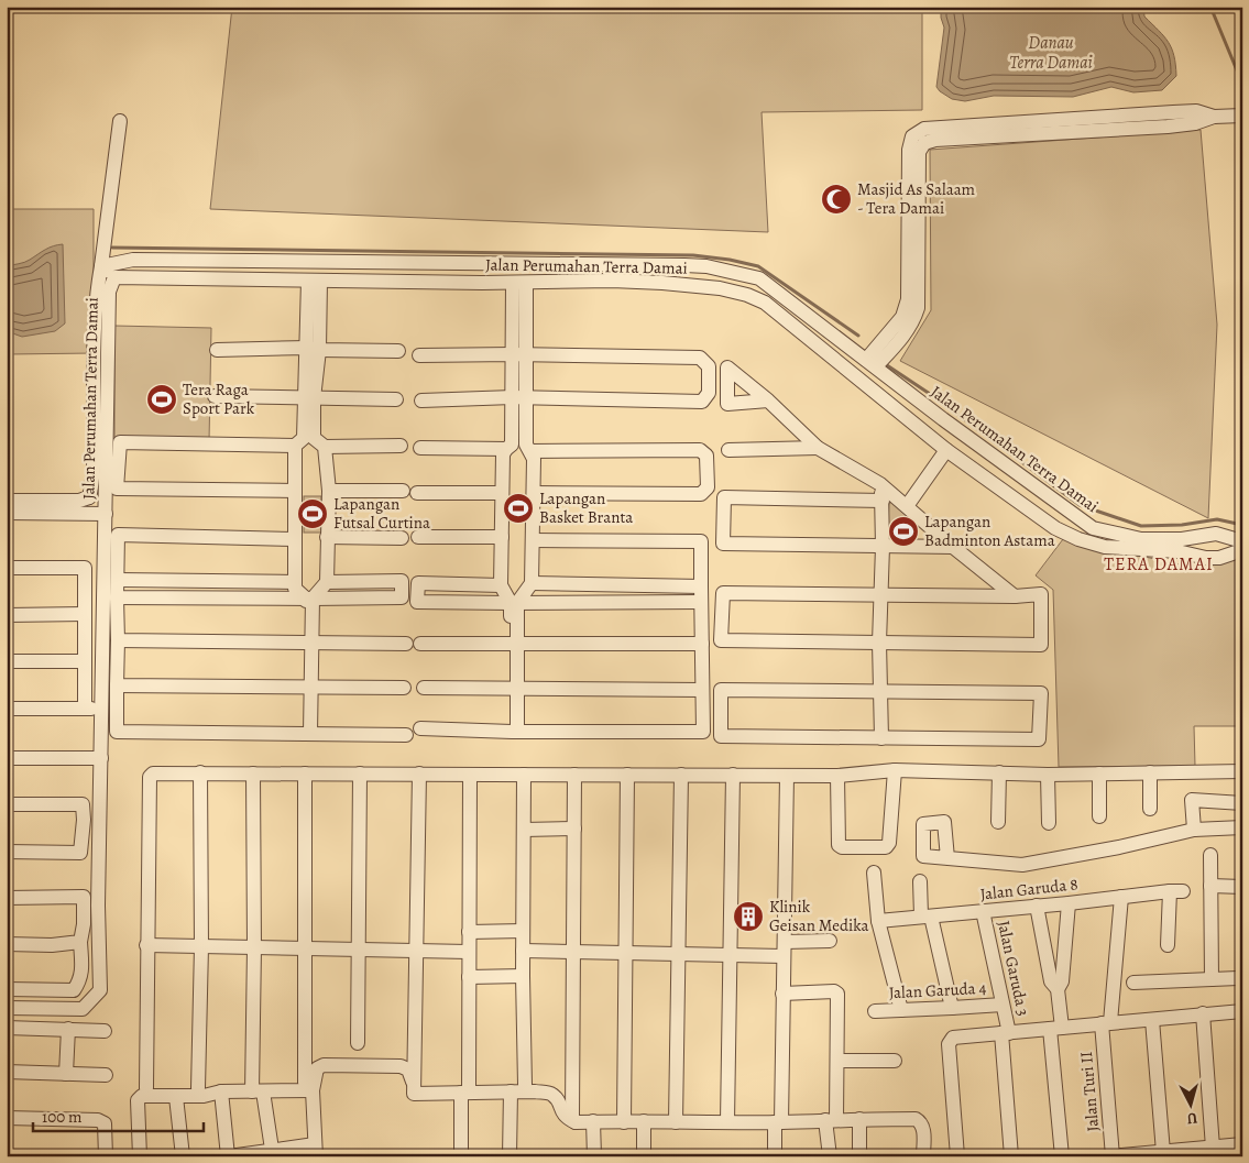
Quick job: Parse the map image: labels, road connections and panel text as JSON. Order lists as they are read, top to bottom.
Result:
{
  "streets": {
    "street": [
      "Jalan Perumahan Terra Damai",
      "Jalan Garuda 8",
      "Jalan Garuda 3",
      "Jalan Garuda 4",
      "Jalan Turi II"
    ]
  },
  "crossings": [
    ["Jalan Garuda 8", "Jalan Garuda 3"],
    ["Jalan Garuda 8", "Jalan Turi II"],
    ["Jalan Garuda 3", "Jalan Garuda 4"]
  ],
  "districts": ["TERA DAMAI"],
  "water": ["Danau Terra Damai"],
  "places": {
    "mosque": ["Masjid As Salaam - Tera Damai"],
    "sports": [
      "Tera Raga Sport Park",
      "Lapangan Basket Branta",
      "Lapangan Futsal Curtina",
      "Lapangan Badminton Astama"
    ],
    "building": ["Klinik Geisan Medika"]
  },
  "scale_bar": "100 m",
  "north": "bottom"
}
